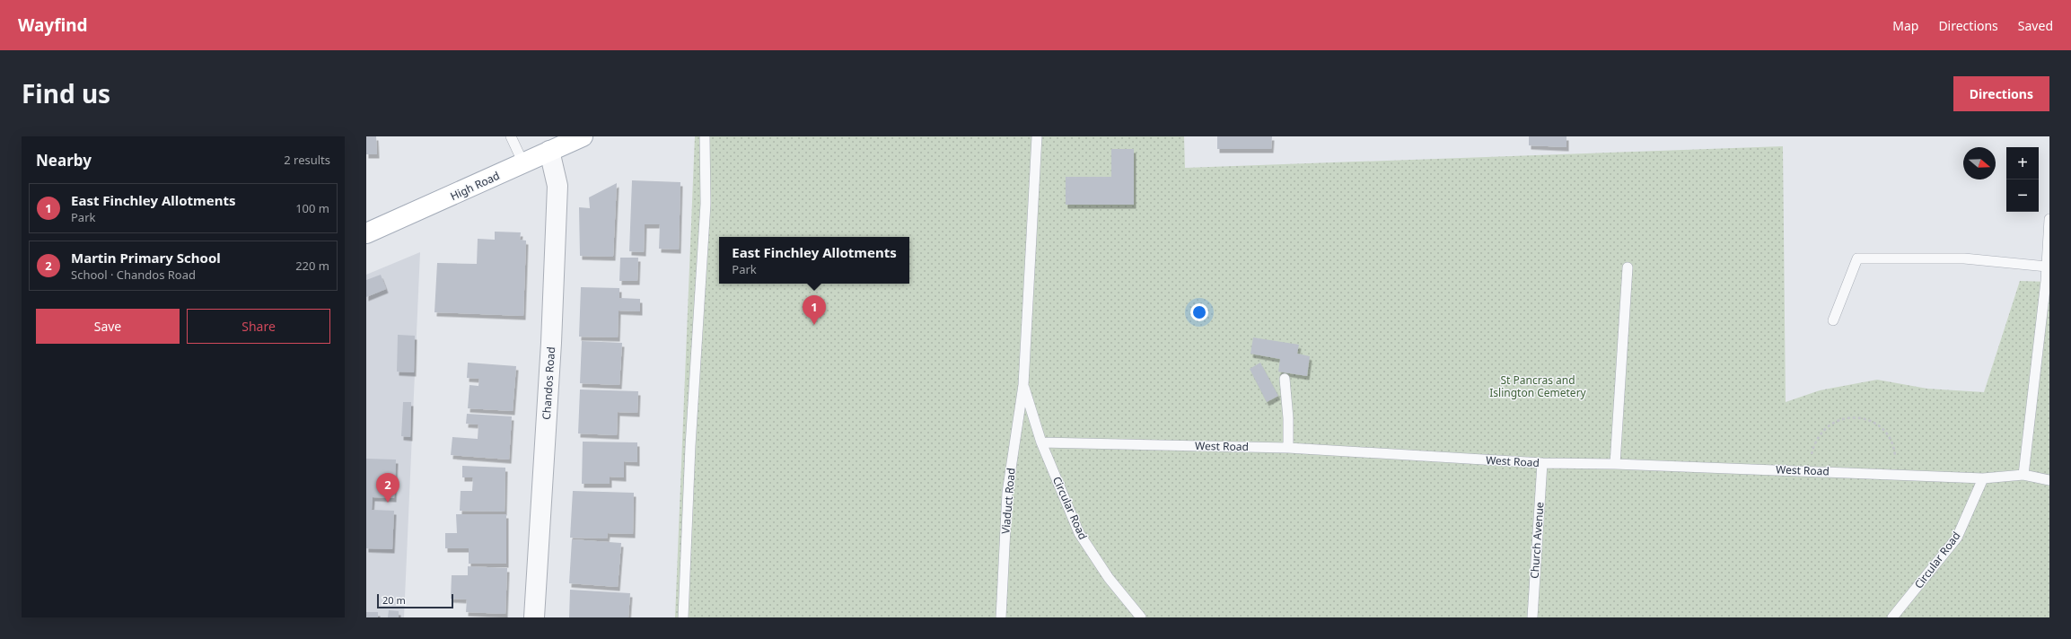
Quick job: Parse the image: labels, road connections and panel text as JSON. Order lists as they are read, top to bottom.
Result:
{
  "streets": {
    "main road": ["High Road"],
    "street": ["Chandos Road"],
    "lane": [
      "West Road",
      "Viaduct Road",
      "Circular Road",
      "Church Avenue"
    ]
  },
  "crossings": [
    ["High Road", "Chandos Road"],
    ["West Road", "Circular Road"],
    ["West Road", "Church Avenue"],
    ["Viaduct Road", "Circular Road"]
  ],
  "parks": ["St Pancras and Islington Cemetery"],
  "scale_bar": "20 m",
  "north": "right",
  "page": {
    "header": "Wayfind",
    "nav": ["Map", "Directions", "Saved"],
    "title": "Find us",
    "buttons": [
      "Directions",
      ["Save", "Share"]
    ],
    "heading": ["Nearby", "2 results"],
    "map_buttons": ["+", "−"],
    "list": [
      {
        "mark": "1",
        "name": "East Finchley Allotments",
        "note": "Park",
        "value": "100 m"
      },
      {
        "mark": "2",
        "name": "Martin Primary School",
        "note": "School · Chandos Road",
        "value": "220 m"
      }
    ],
    "popup": ["East Finchley Allotments", "Park"],
    "pins": ["1", "2"],
    "scale": "20 m"
  }
}
